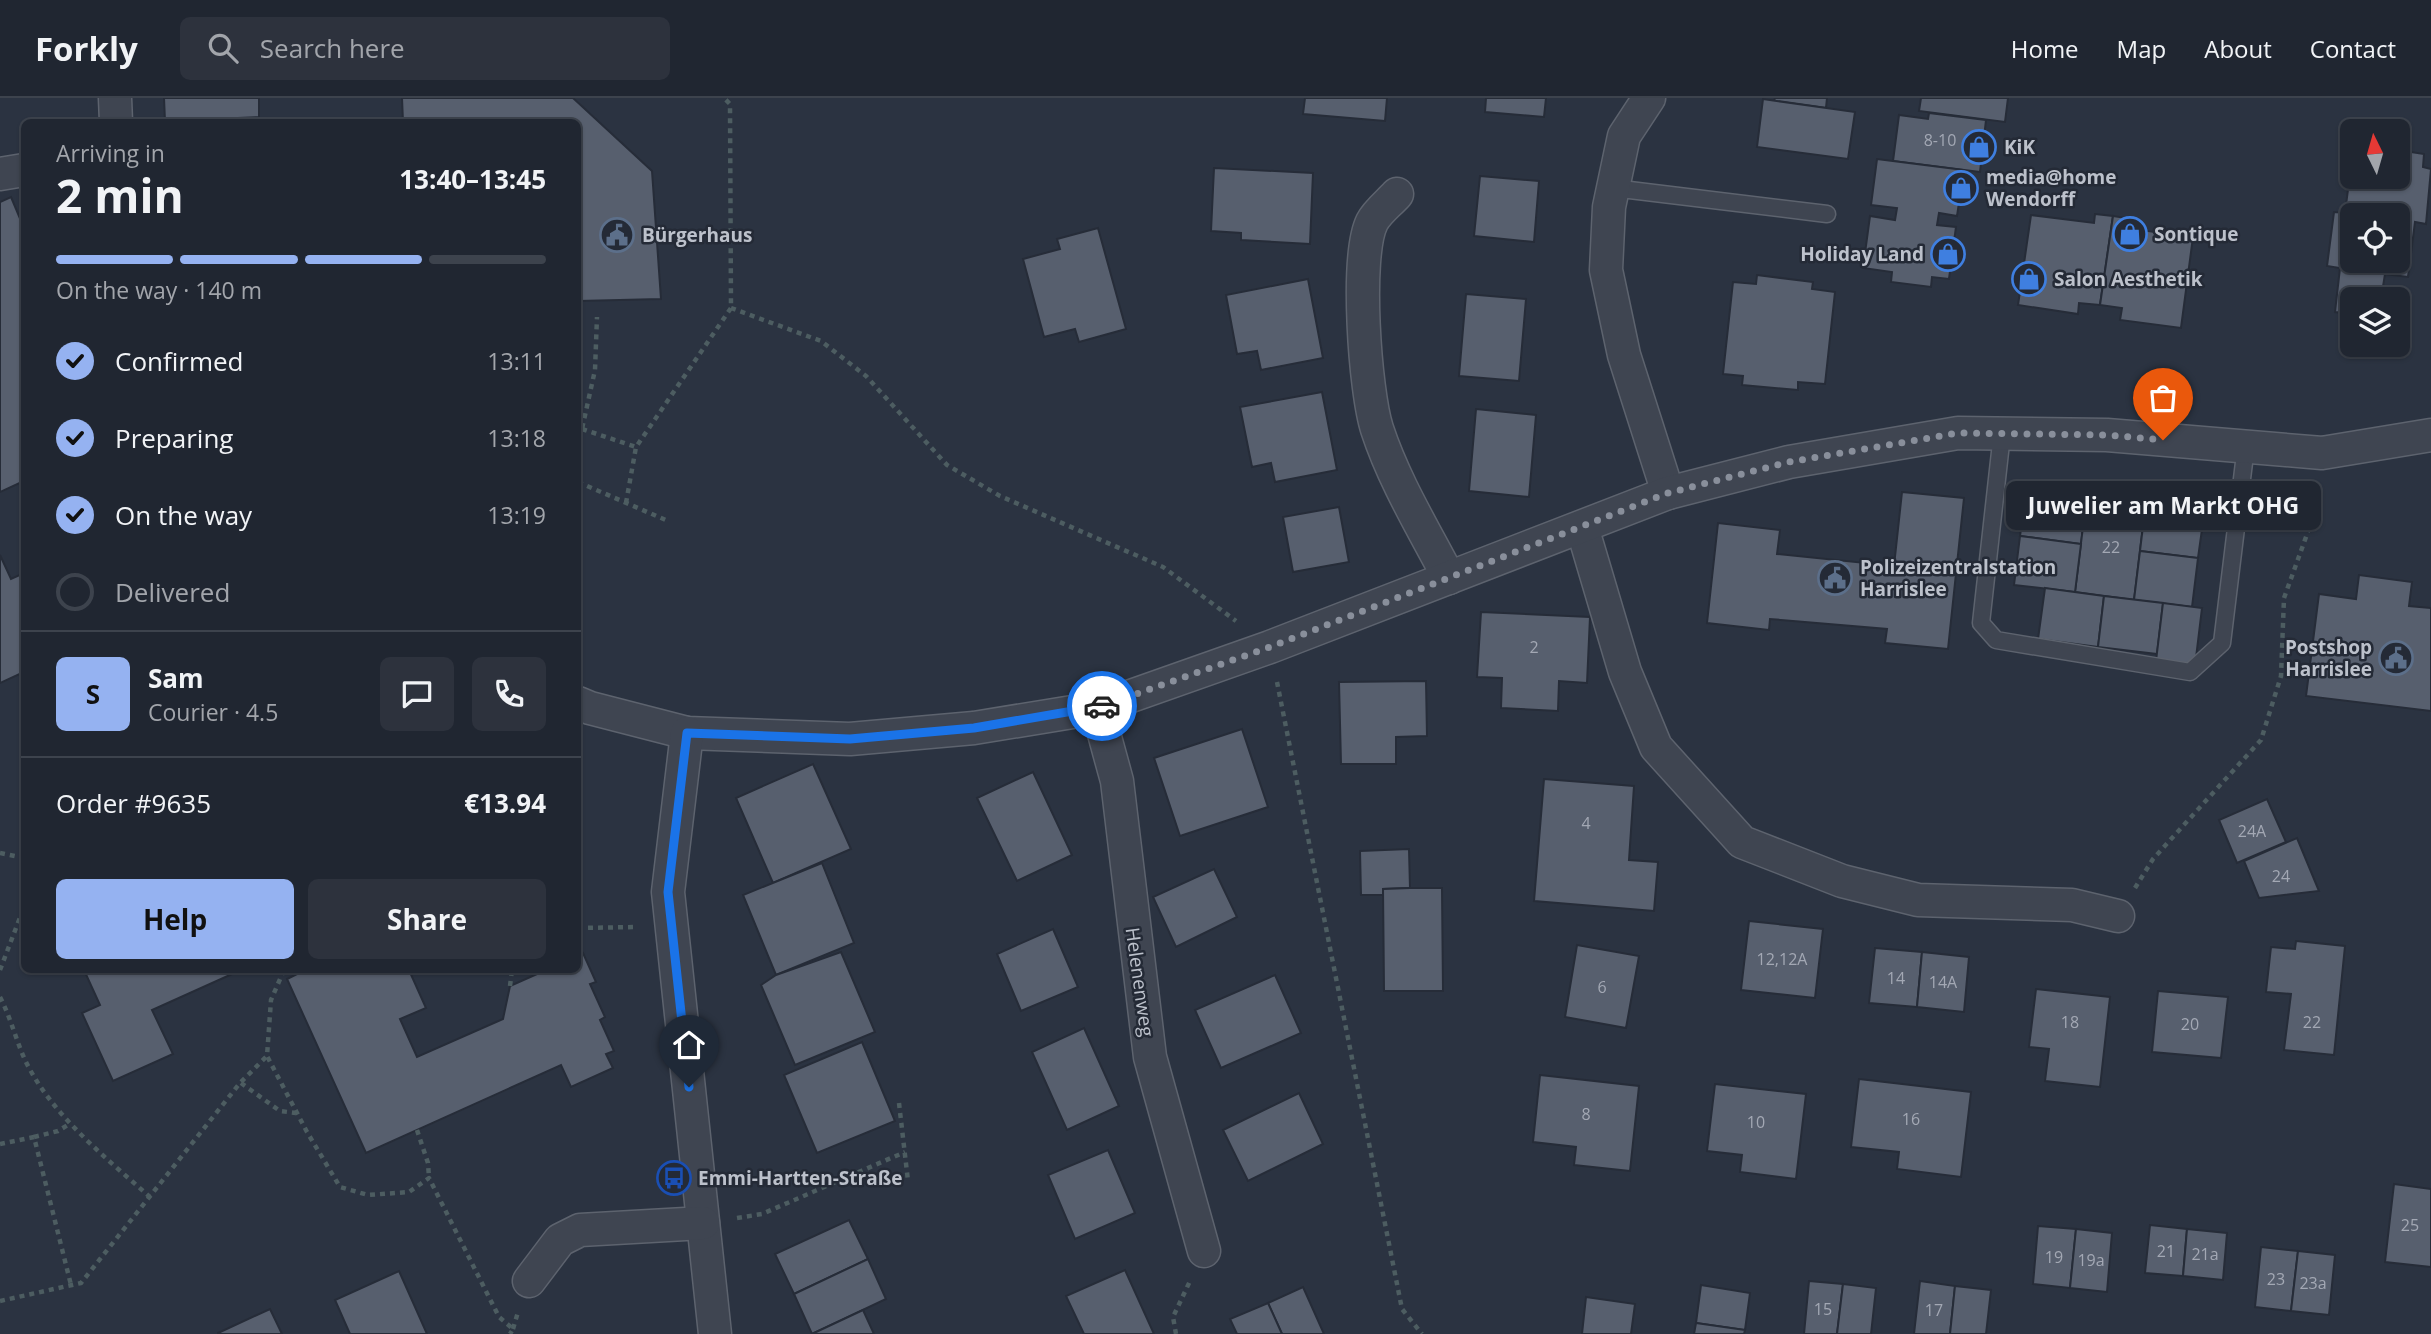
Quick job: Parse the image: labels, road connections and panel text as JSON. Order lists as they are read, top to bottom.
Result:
{
  "streets": {
    "street": ["Helenenweg"]
  },
  "places": {
    "shop": [
      "KiK",
      "media@home Wendorff",
      "Sontique",
      "Holiday Land",
      "Salon Aesthetik"
    ],
    "public building": ["Bürgerhaus", "Polizeizentralstation Harrislee", "Postshop Harrislee"],
    "other": ["Juwelier am Markt OHG"],
    "bus stop": ["Emmi-Hartten-Straße"]
  },
  "house_numbers": [
    "8-10",
    "22",
    "2",
    "4",
    "24A",
    "24",
    "12,12A",
    "14",
    "14A",
    "6",
    "18",
    "22",
    "20",
    "8",
    "16",
    "10",
    "25",
    "21",
    "21a",
    "19",
    "19a",
    "23",
    "23a",
    "15",
    "17"
  ],
  "north": "top",
  "page": {
    "header": "Forkly",
    "search": "Search here",
    "nav": [
      "Home",
      "Map",
      "About",
      "Contact"
    ],
    "heading": ["2 min", "Arriving in", "13:40–13:45"],
    "panel": [
      "Sam",
      "Courier · 4.5",
      "Order #9635",
      "€13.94"
    ],
    "bar": "On the way · 140 m",
    "list": [
      ["Confirmed", "13:11"],
      ["Preparing", "13:18"],
      ["On the way", "13:19"],
      "Delivered"
    ],
    "bubble": "Juwelier am Markt OHG",
    "round": "S",
    "buttons": ["Help", "Share"]
  }
}
